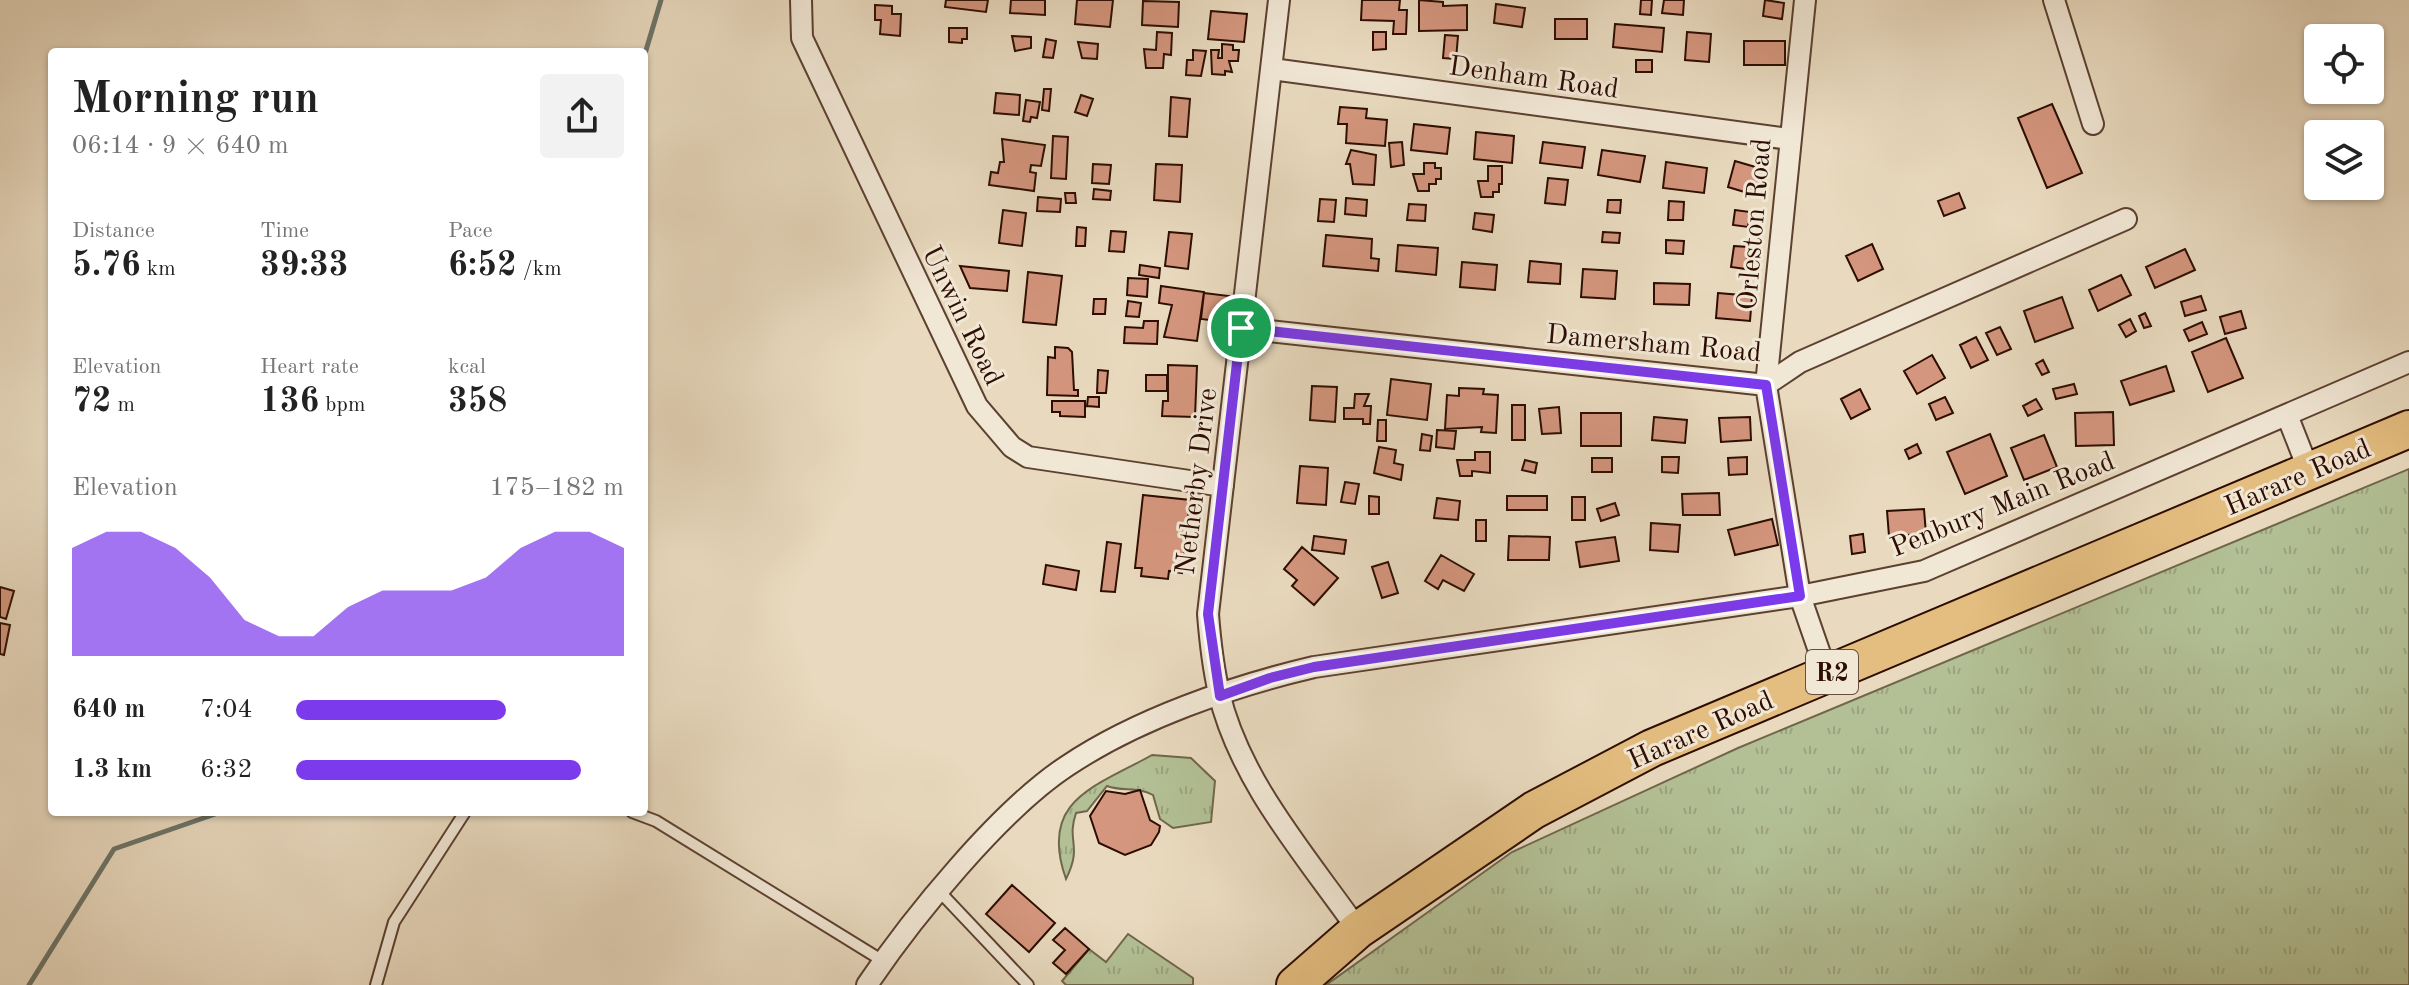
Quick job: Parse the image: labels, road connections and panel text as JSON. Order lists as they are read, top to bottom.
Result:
{
  "streets": {
    "highway": ["Harare Road", "R2"],
    "street": [
      "Denham Road",
      "Orleston Road",
      "Unwin Road",
      "Damersham Road",
      "Netherby Drive",
      "Penbury Main Road"
    ]
  },
  "crossings": [
    ["Denham Road", "Orleston Road"],
    ["Denham Road", "Netherby Drive"],
    ["Orleston Road", "Damersham Road"],
    ["Orleston Road", "Harare Road"],
    ["Orleston Road", "Penbury Main Road"],
    ["Unwin Road", "Netherby Drive"],
    ["Damersham Road", "Netherby Drive"],
    ["Harare Road", "Netherby Drive"],
    ["Netherby Drive", "Penbury Main Road"]
  ],
  "page": {
    "heading": ["Morning run", "06:14 · 9 × 640 m"],
    "stats": [
      ["Distance", "5.76 km"],
      ["Time", "39:33"],
      ["Pace", "6:52 /km"],
      ["Elevation", "72 m"],
      ["Heart rate", "136 bpm"],
      ["kcal", "358"]
    ],
    "chart": ["Elevation", "175–182 m"],
    "list": [
      {
        "name": "640 m",
        "note": "7:04"
      },
      {
        "name": "1.3 km",
        "note": "6:32"
      }
    ]
  }
}
